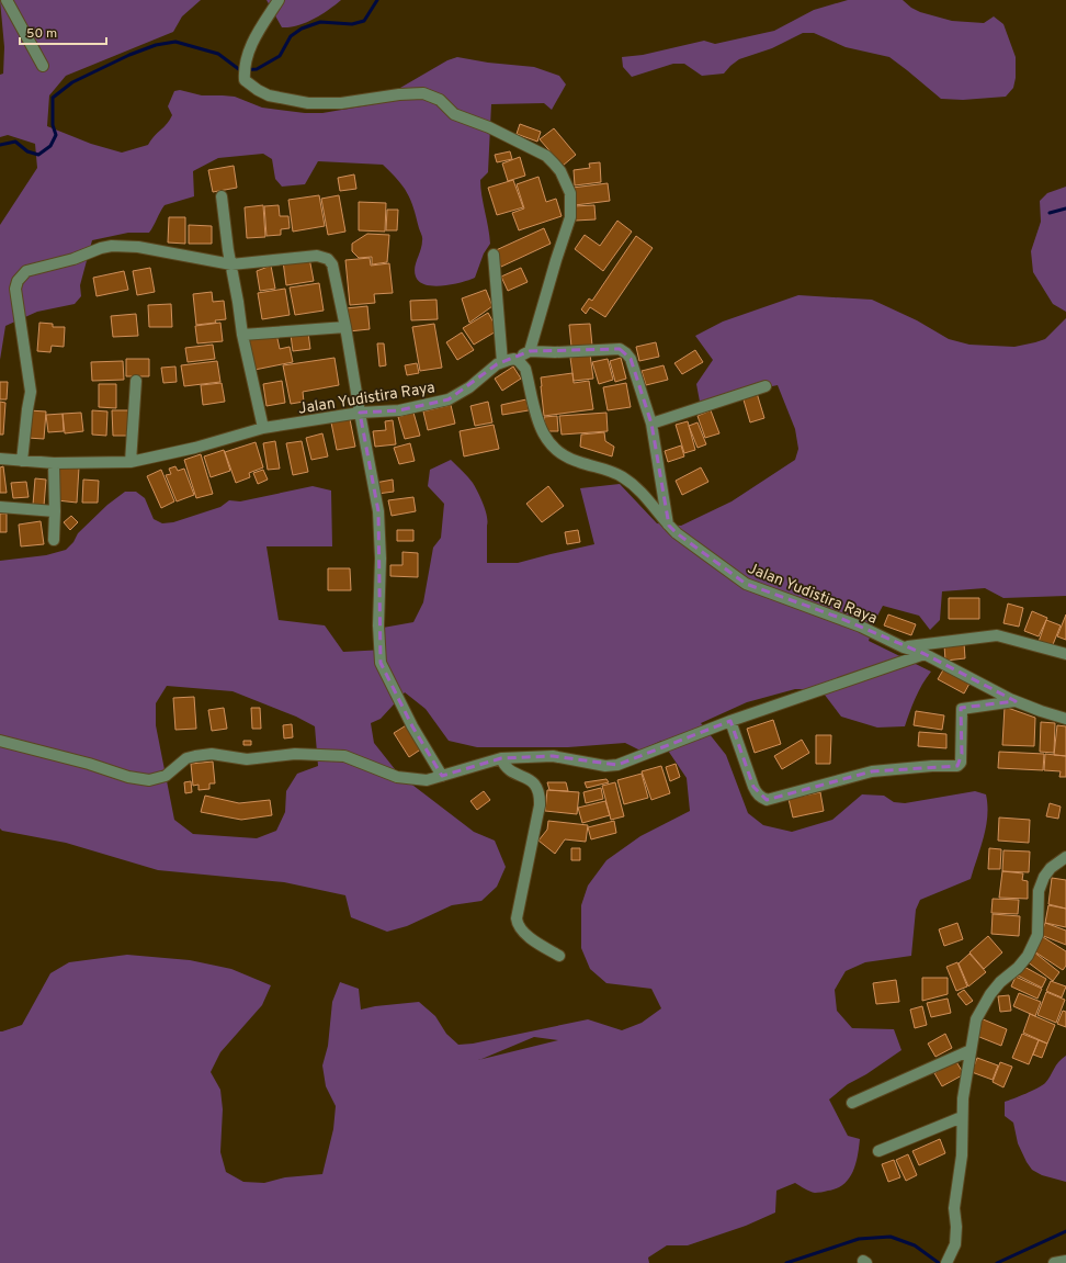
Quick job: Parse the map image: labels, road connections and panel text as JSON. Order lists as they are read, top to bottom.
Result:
{
  "streets": {
    "street": ["Jalan Yudistira Raya"]
  },
  "scale_bar": "50 m"
}
